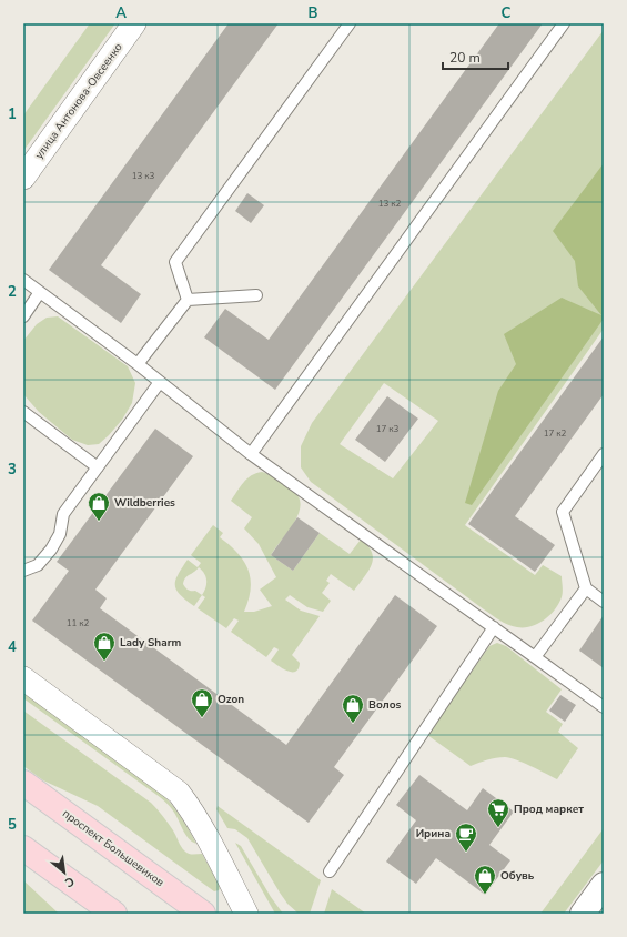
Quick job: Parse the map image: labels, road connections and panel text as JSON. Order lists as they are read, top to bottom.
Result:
{
  "streets": {
    "main road": ["проспект Большевиков"],
    "street": ["улица Антонова-Овсеенко"]
  },
  "places": {
    "shop": [
      "Wildberries",
      "Lady Sharm",
      "Ozon",
      "Волоs",
      "Обувь"
    ],
    "supermarket": ["Прод маркет"],
    "cafe": ["Ирина"]
  },
  "house_numbers": [
    "13 к3",
    "13 к2",
    "17 к3",
    "17 к2",
    "11 к2"
  ],
  "scale_bar": "20 m",
  "north": "bottom right",
  "grid": {
    "columns": ["A", "B", "C"],
    "rows": [
      "1",
      "2",
      "3",
      "4",
      "5"
    ]
  }
}
